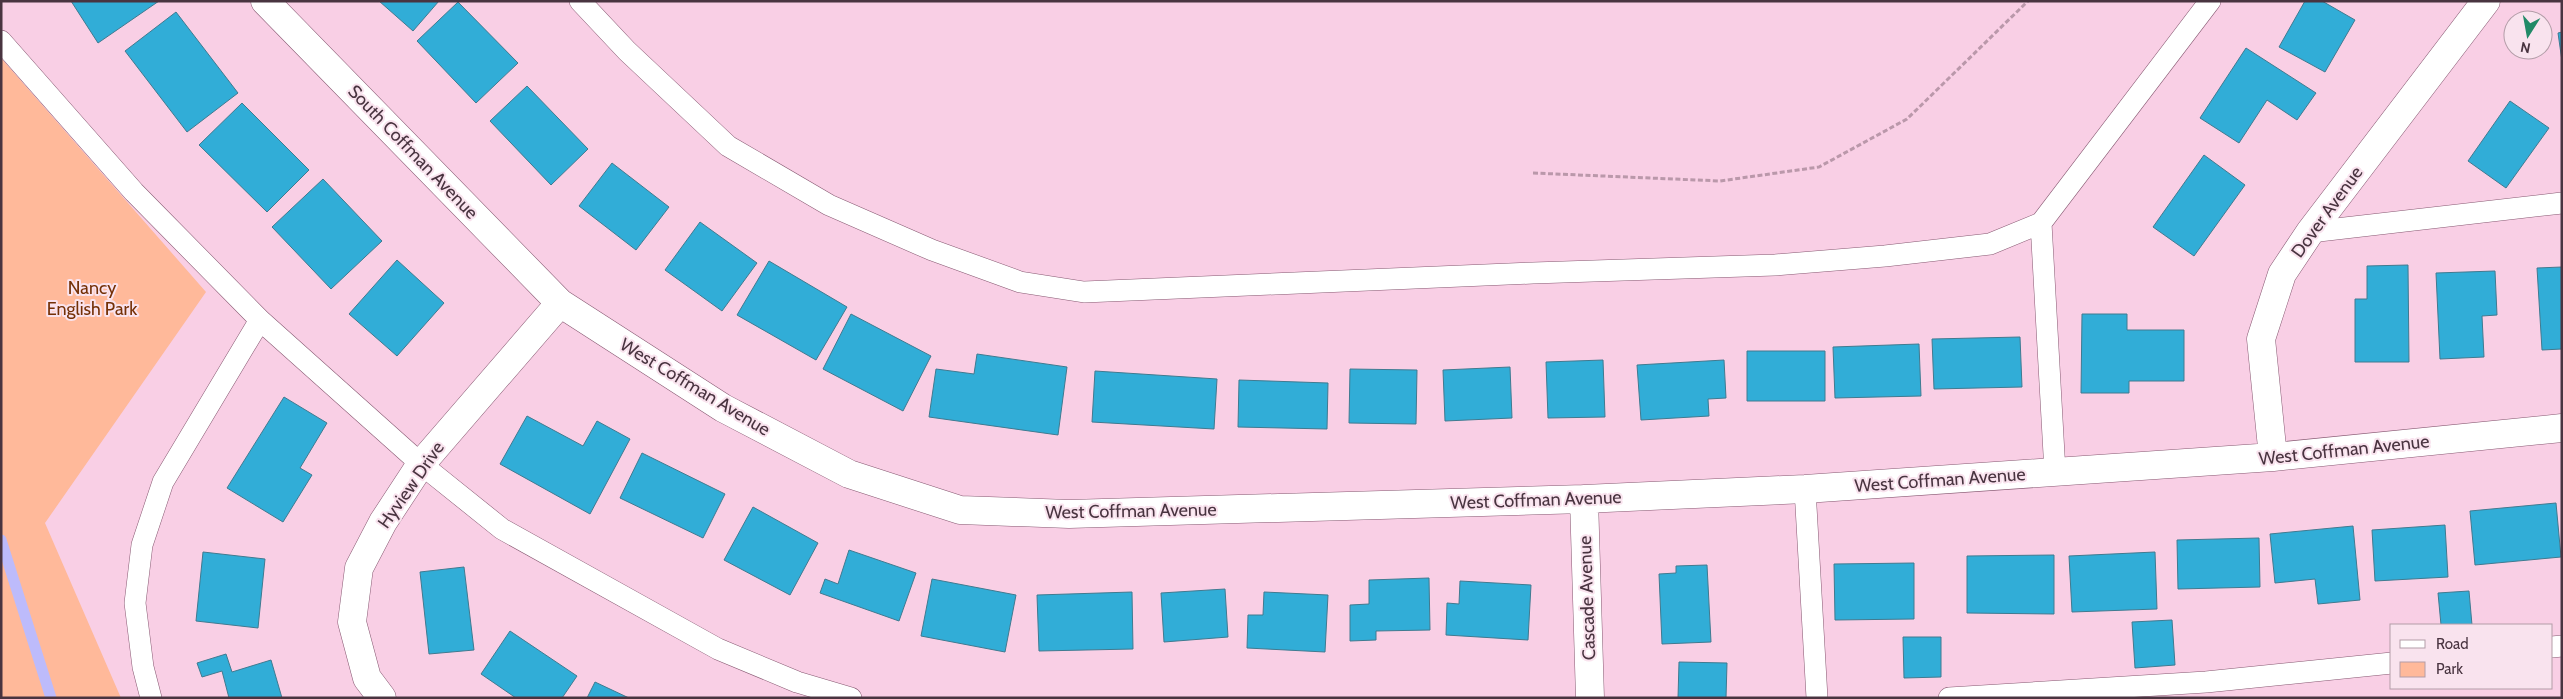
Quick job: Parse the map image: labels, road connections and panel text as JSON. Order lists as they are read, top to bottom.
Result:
{
  "streets": {
    "street": [
      "South Coffman Avenue",
      "Dover Avenue",
      "West Coffman Avenue",
      "Hyview Drive",
      "Cascade Avenue"
    ]
  },
  "crossings": [
    ["South Coffman Avenue", "West Coffman Avenue"],
    ["South Coffman Avenue", "Hyview Drive"],
    ["Dover Avenue", "West Coffman Avenue"],
    ["West Coffman Avenue", "Hyview Drive"],
    ["West Coffman Avenue", "Cascade Avenue"]
  ],
  "parks": ["Nancy English Park"],
  "legend": ["Road", "Park"],
  "north": "bottom"
}
